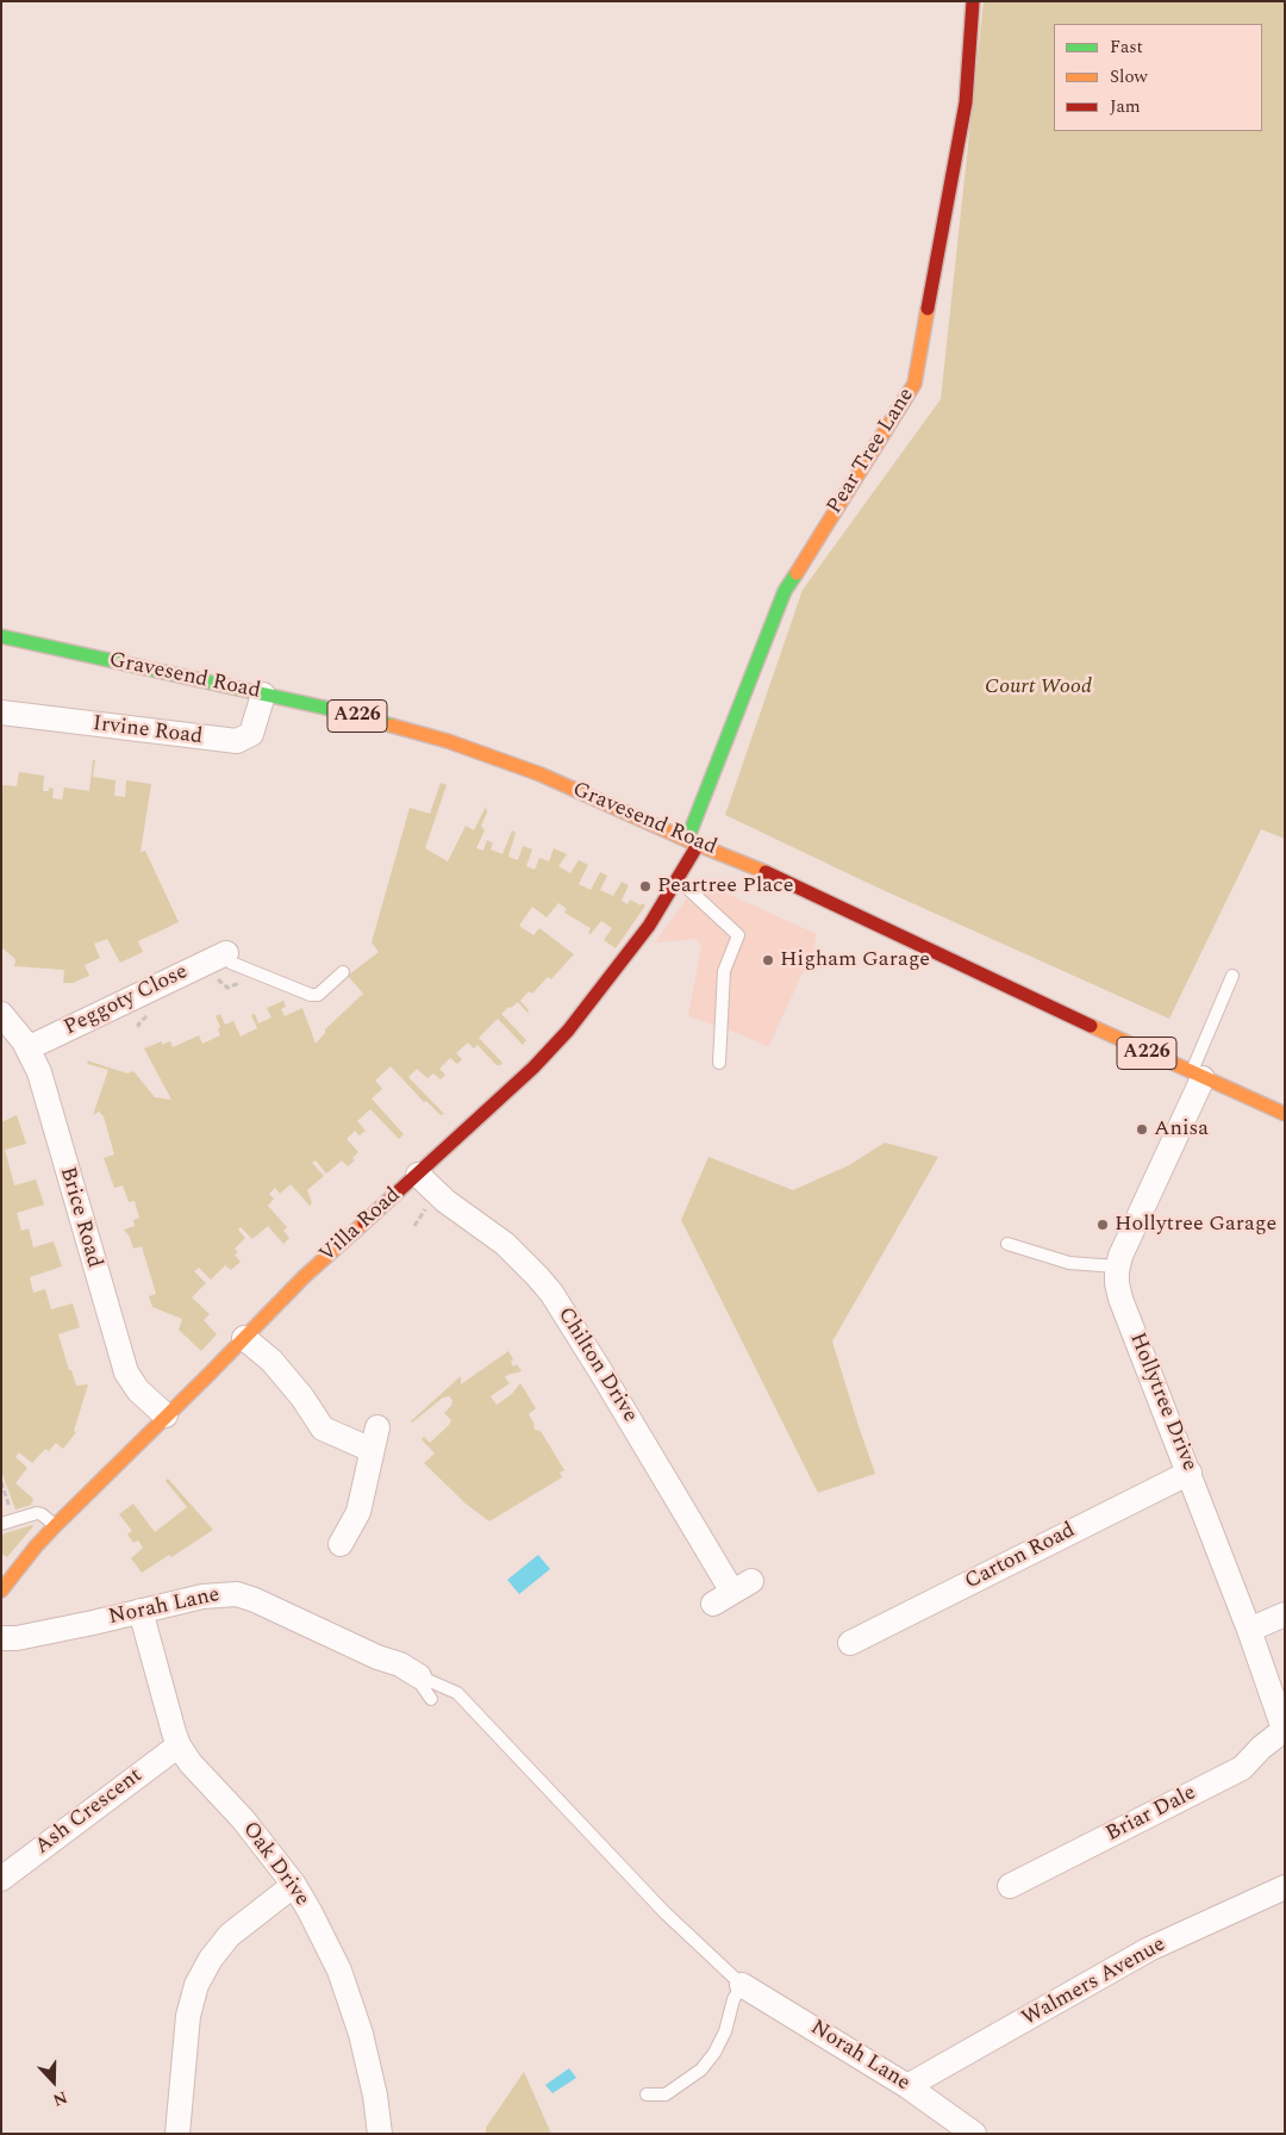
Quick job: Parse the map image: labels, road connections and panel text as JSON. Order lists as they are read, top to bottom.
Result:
{
  "streets": {
    "street": [
      "Pear Tree Lane",
      "Gravesend Road",
      "A226",
      "Irvine Road",
      "Peggoty Close",
      "Brice Road",
      "Villa Road",
      "Chilton Drive",
      "Hollytree Drive",
      "Carton Road",
      "Norah Lane",
      "Ash Crescent",
      "Briar Dale",
      "Oak Drive",
      "Walmers Avenue"
    ]
  },
  "crossings": [
    ["Pear Tree Lane", "Gravesend Road"],
    ["Pear Tree Lane", "Villa Road"],
    ["Gravesend Road", "Irvine Road"],
    ["Gravesend Road", "Villa Road"],
    ["Gravesend Road", "Hollytree Drive"],
    ["Peggoty Close", "Brice Road"],
    ["Brice Road", "Villa Road"],
    ["Villa Road", "Chilton Drive"],
    ["Hollytree Drive", "Carton Road"],
    ["Hollytree Drive", "Briar Dale"],
    ["Norah Lane", "Oak Drive"],
    ["Norah Lane", "Walmers Avenue"],
    ["Ash Crescent", "Oak Drive"]
  ],
  "parks": ["Court Wood"],
  "places": [
    "Peartree Place",
    "Higham Garage",
    "Anisa",
    "Hollytree Garage"
  ],
  "legend": ["Fast", "Slow", "Jam"],
  "north": "bottom"
}
